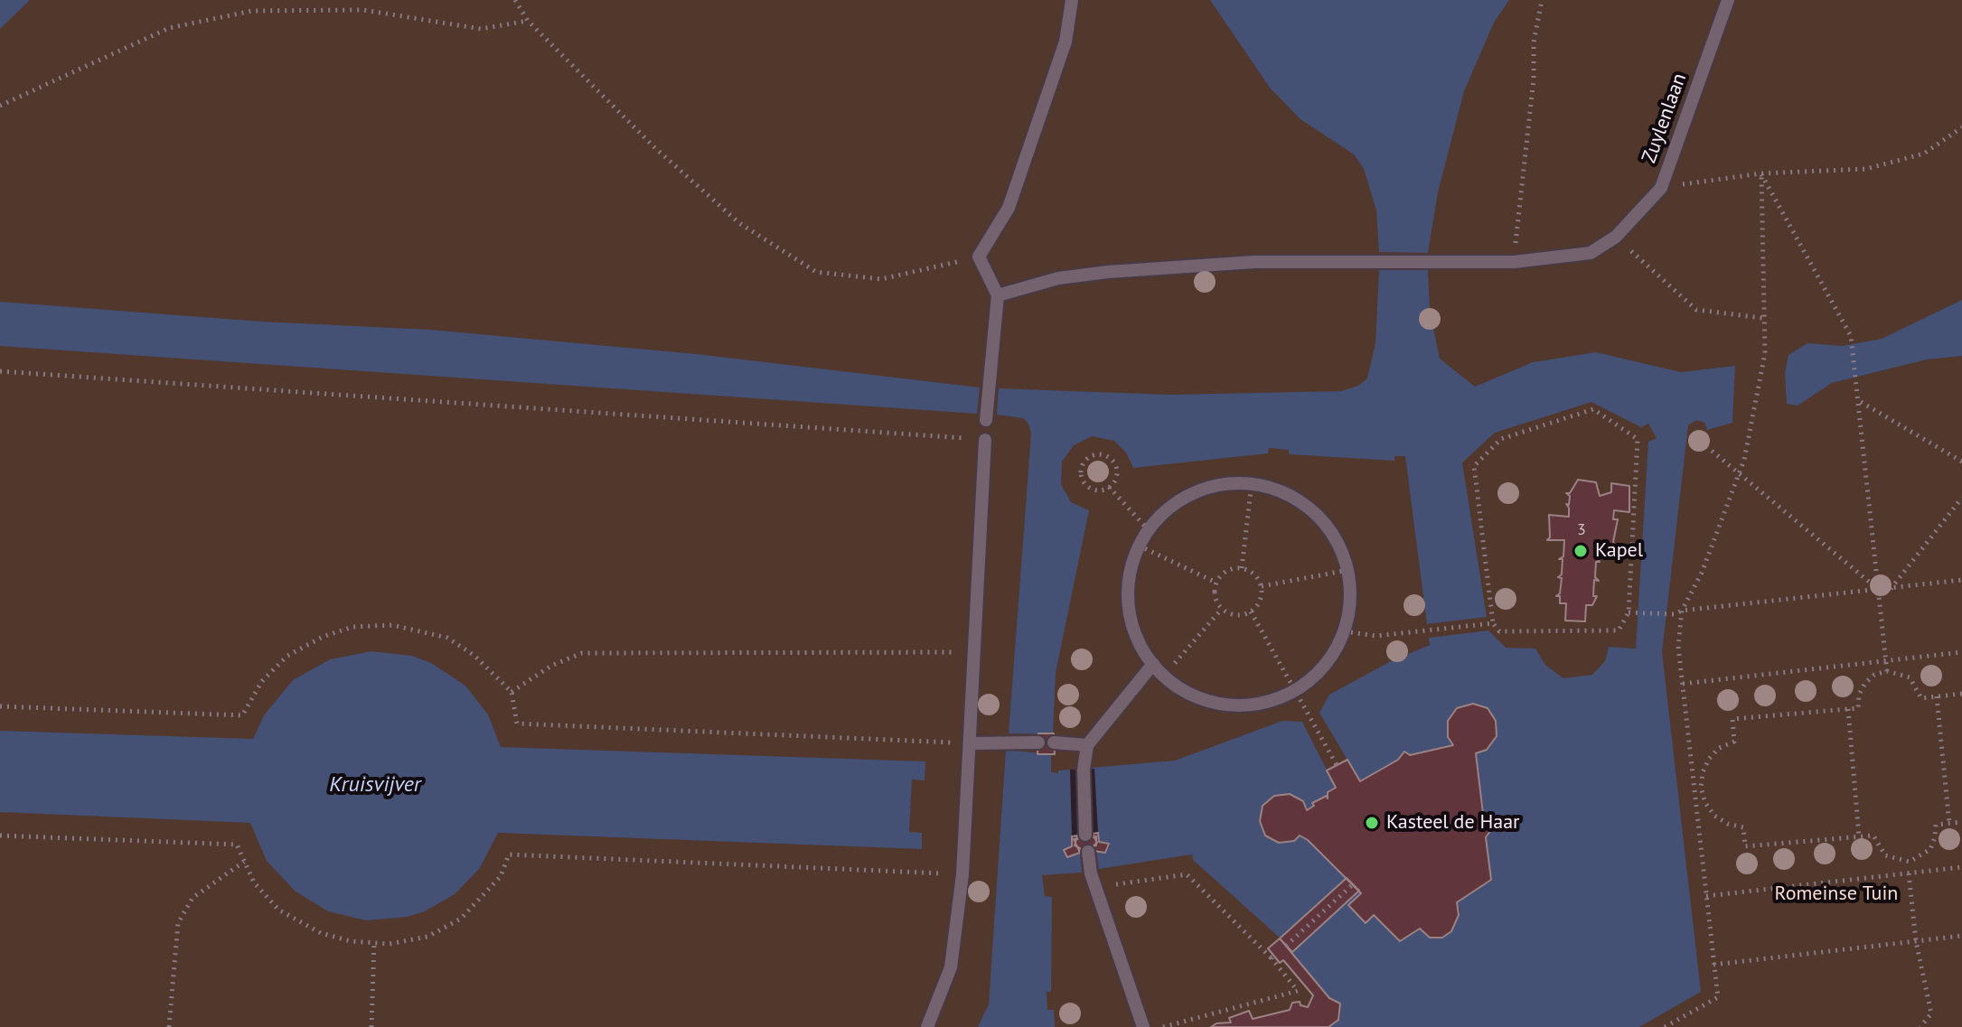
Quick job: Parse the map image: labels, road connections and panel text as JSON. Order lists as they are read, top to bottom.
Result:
{
  "streets": {
    "lane": ["Zuylenlaan"]
  },
  "water": ["Kruisvijver"],
  "parks": ["Romeinse Tuin"],
  "places": ["Kapel", "Kasteel de Haar"],
  "house_numbers": ["3"]
}
